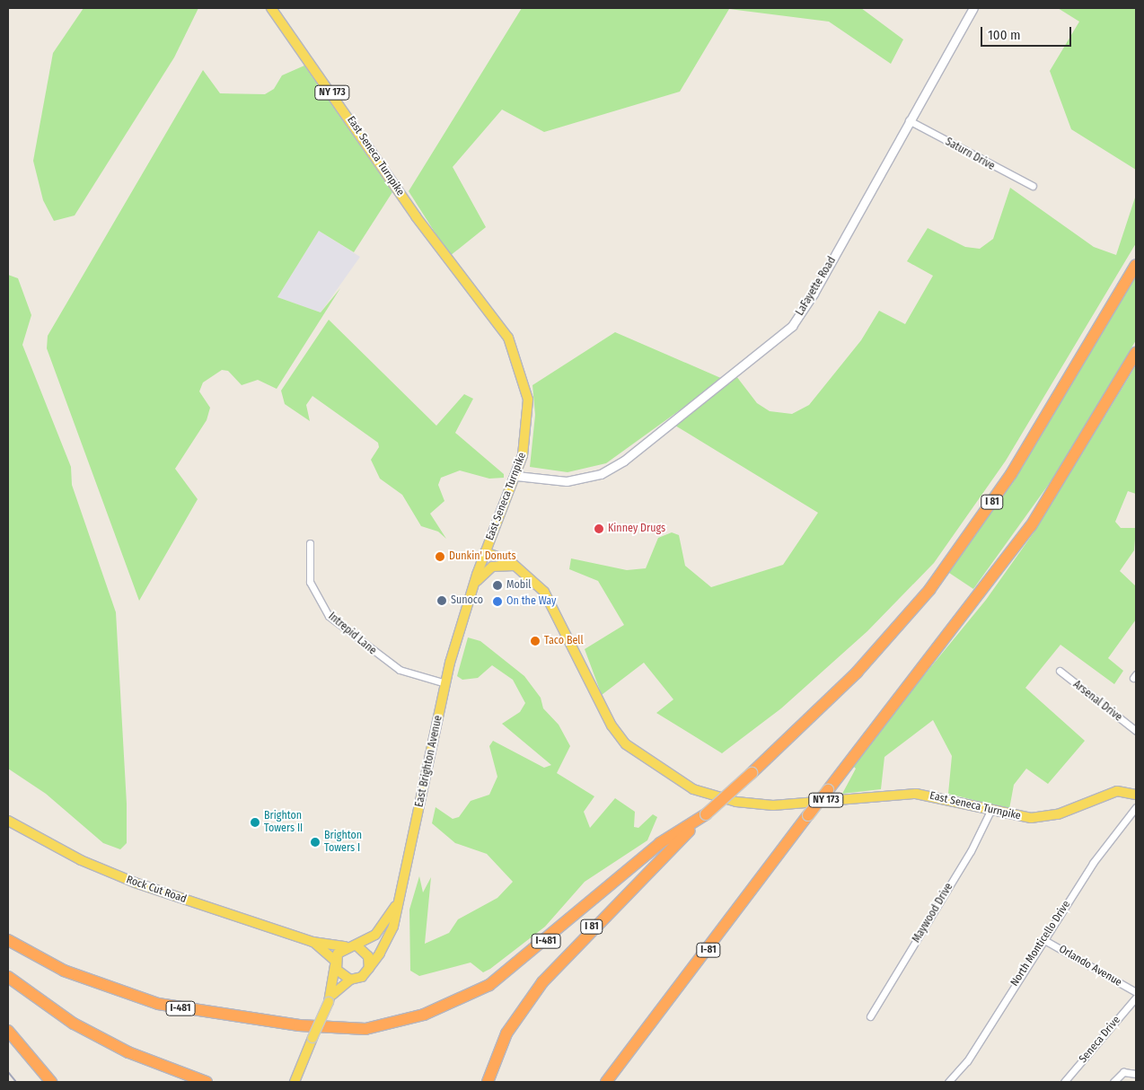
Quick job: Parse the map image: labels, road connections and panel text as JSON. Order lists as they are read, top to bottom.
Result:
{
  "streets": {
    "highway": ["I 81", "I-481", "I-81"],
    "main road": [
      "NY 173",
      "East Seneca Turnpike",
      "East Brighton Avenue",
      "Rock Cut Road"
    ],
    "street": [
      "Saturn Drive",
      "LaFayette Road",
      "Intrepid Lane",
      "Arsenal Drive",
      "Maywood Drive",
      "North Monticello Drive",
      "Orlando Avenue",
      "Seneca Drive"
    ]
  },
  "crossings": [
    ["Saturn Drive", "LaFayette Road"],
    ["East Seneca Turnpike", "LaFayette Road"],
    ["East Seneca Turnpike", "East Brighton Avenue"],
    ["East Seneca Turnpike", "Maywood Drive"],
    ["I 81", "I-481"],
    ["Intrepid Lane", "East Brighton Avenue"],
    ["East Brighton Avenue", "Rock Cut Road"],
    ["North Monticello Drive", "Orlando Avenue"]
  ],
  "places": [
    "Kinney Drugs",
    "Dunkin' Donuts",
    "Mobil",
    "Sunoco",
    "On the Way",
    "Taco Bell",
    "Brighton Towers II",
    "Brighton Towers I"
  ],
  "scale_bar": "100 m"
}
